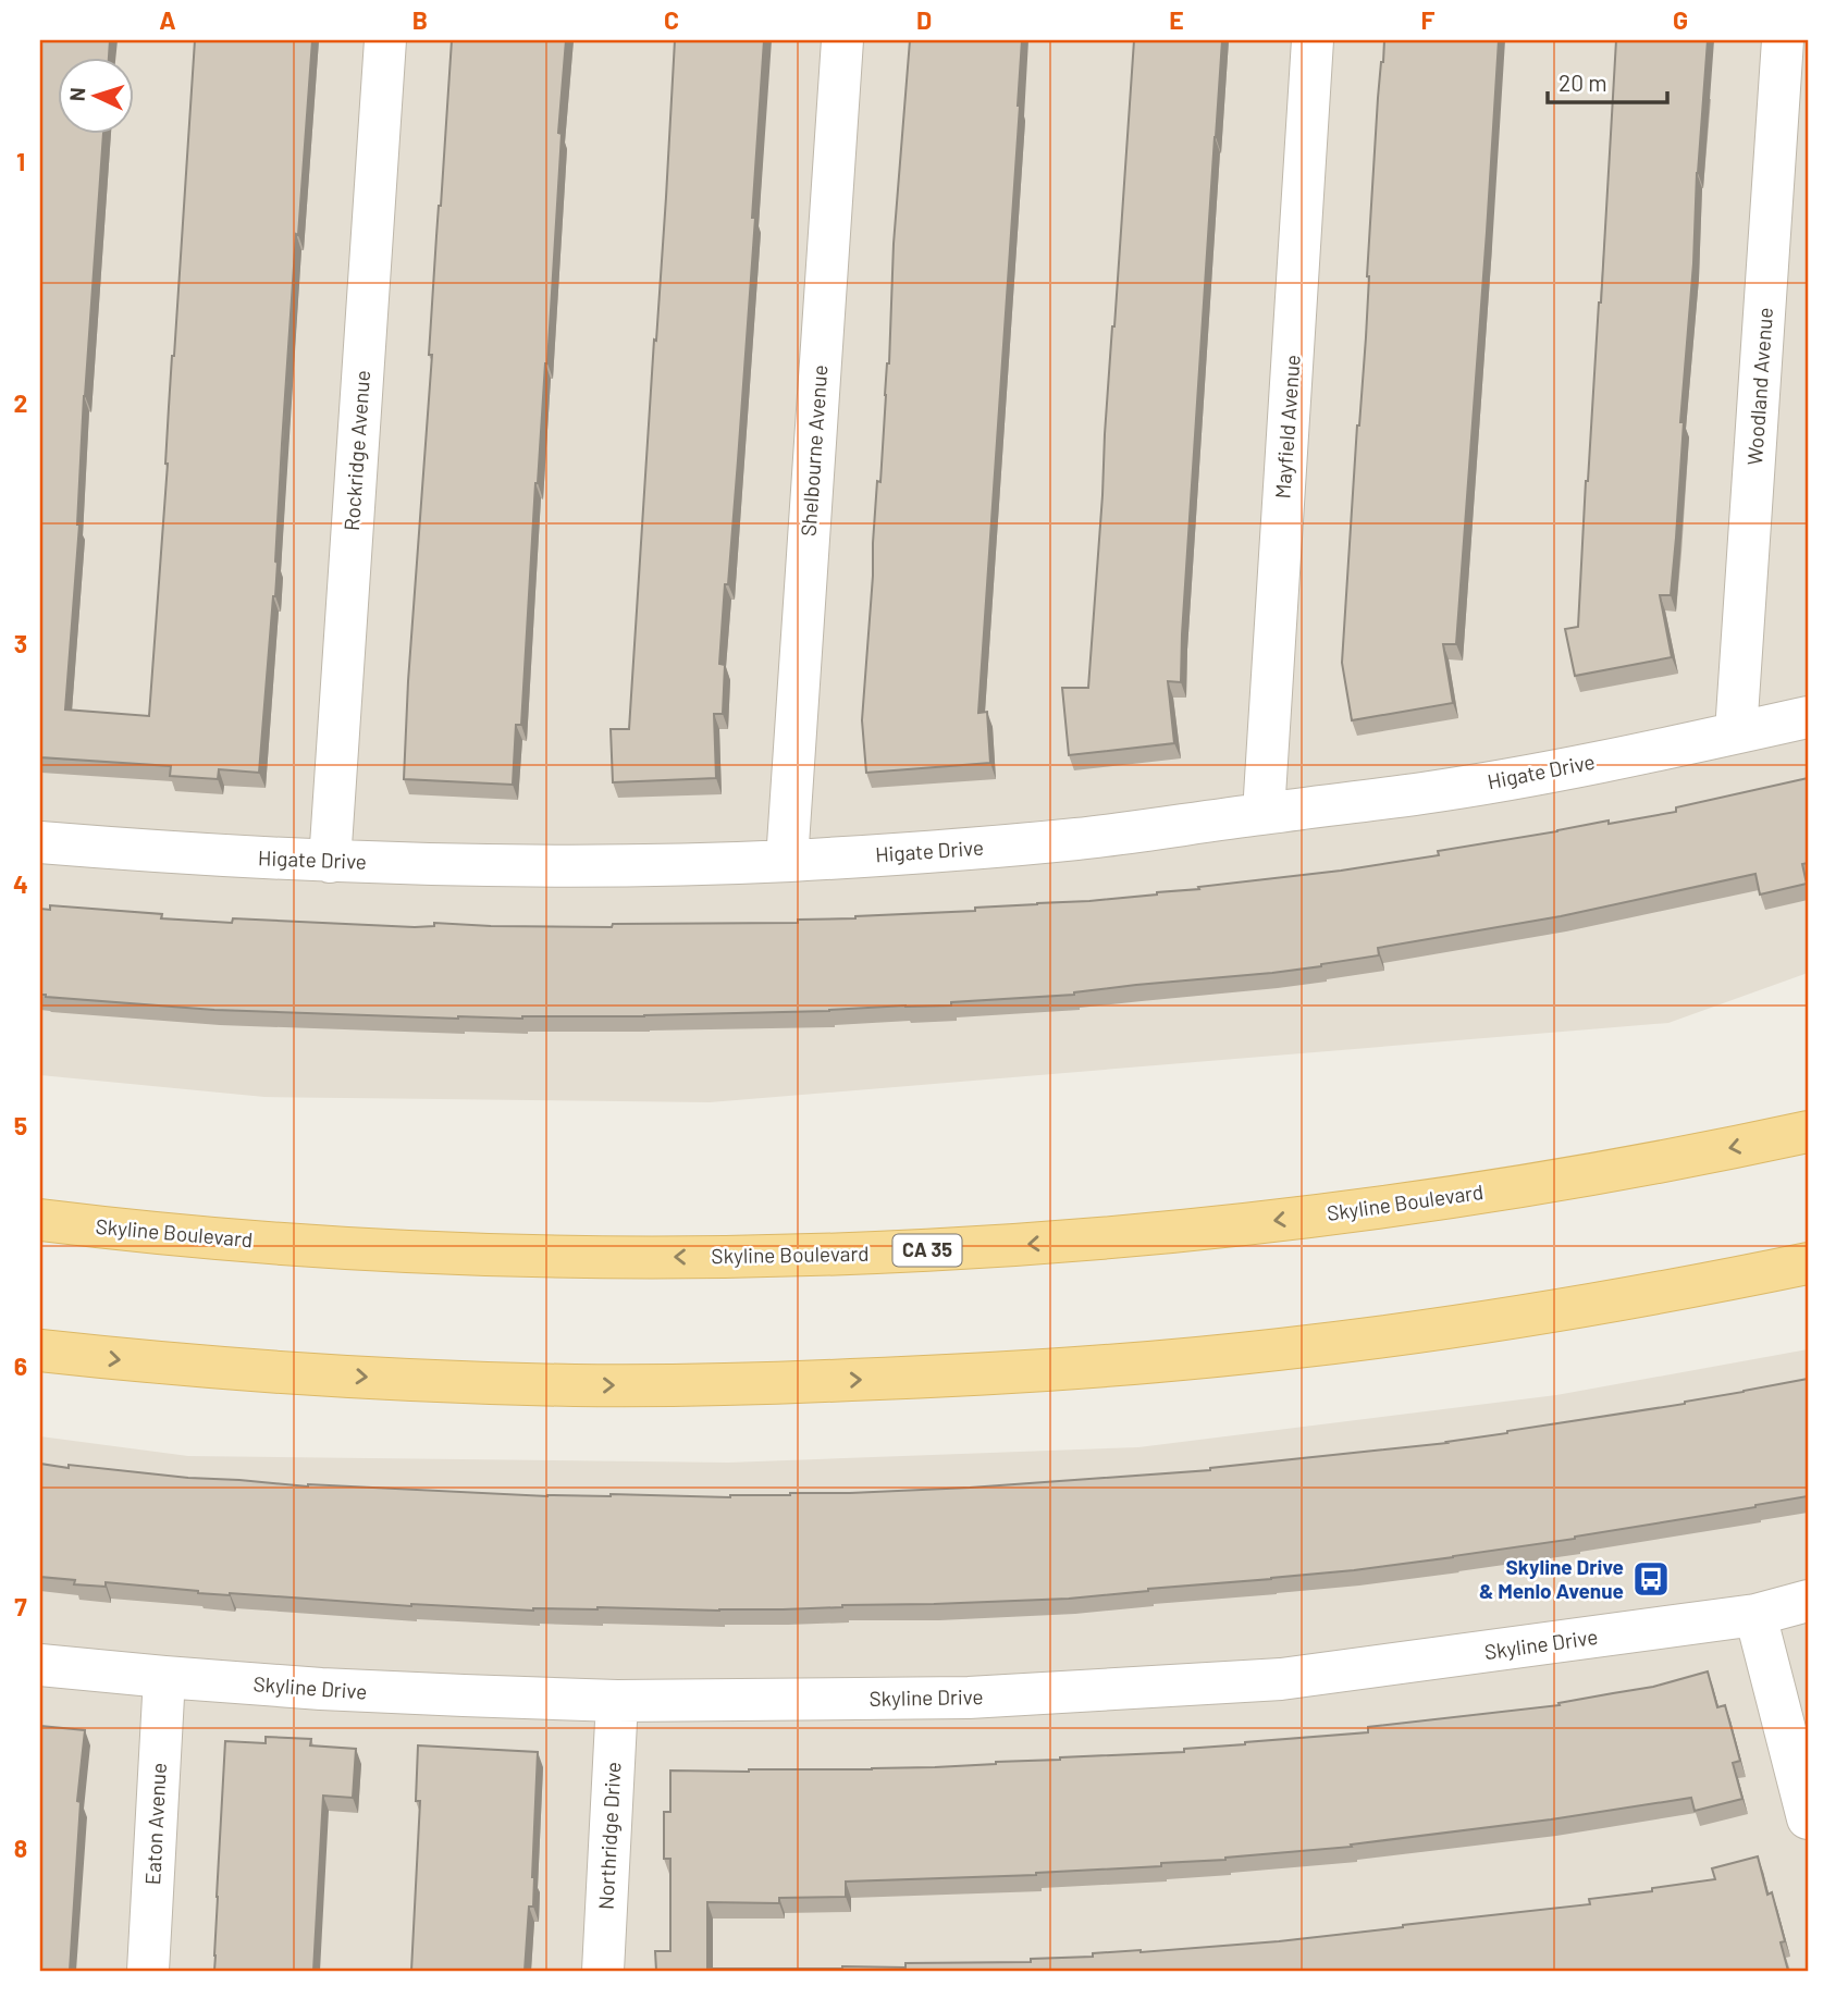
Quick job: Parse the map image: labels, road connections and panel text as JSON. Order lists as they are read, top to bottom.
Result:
{
  "streets": {
    "main road": ["Skyline Boulevard", "CA 35"],
    "street": [
      "Woodland Avenue",
      "Mayfield Avenue",
      "Rockridge Avenue",
      "Shelbourne Avenue",
      "Higate Drive",
      "Skyline Drive",
      "Eaton Avenue",
      "Northridge Drive"
    ]
  },
  "crossings": [
    ["Woodland Avenue", "Higate Drive"],
    ["Mayfield Avenue", "Higate Drive"],
    ["Rockridge Avenue", "Higate Drive"],
    ["Shelbourne Avenue", "Higate Drive"],
    ["Skyline Drive", "Eaton Avenue"],
    ["Skyline Drive", "Northridge Drive"]
  ],
  "places": {
    "bus stop": ["Skyline Drive & Menlo Avenue"]
  },
  "scale_bar": "20 m",
  "north": "left",
  "grid": {
    "columns": [
      "A",
      "B",
      "C",
      "D",
      "E",
      "F",
      "G"
    ],
    "rows": [
      "1",
      "2",
      "3",
      "4",
      "5",
      "6",
      "7",
      "8"
    ]
  }
}
